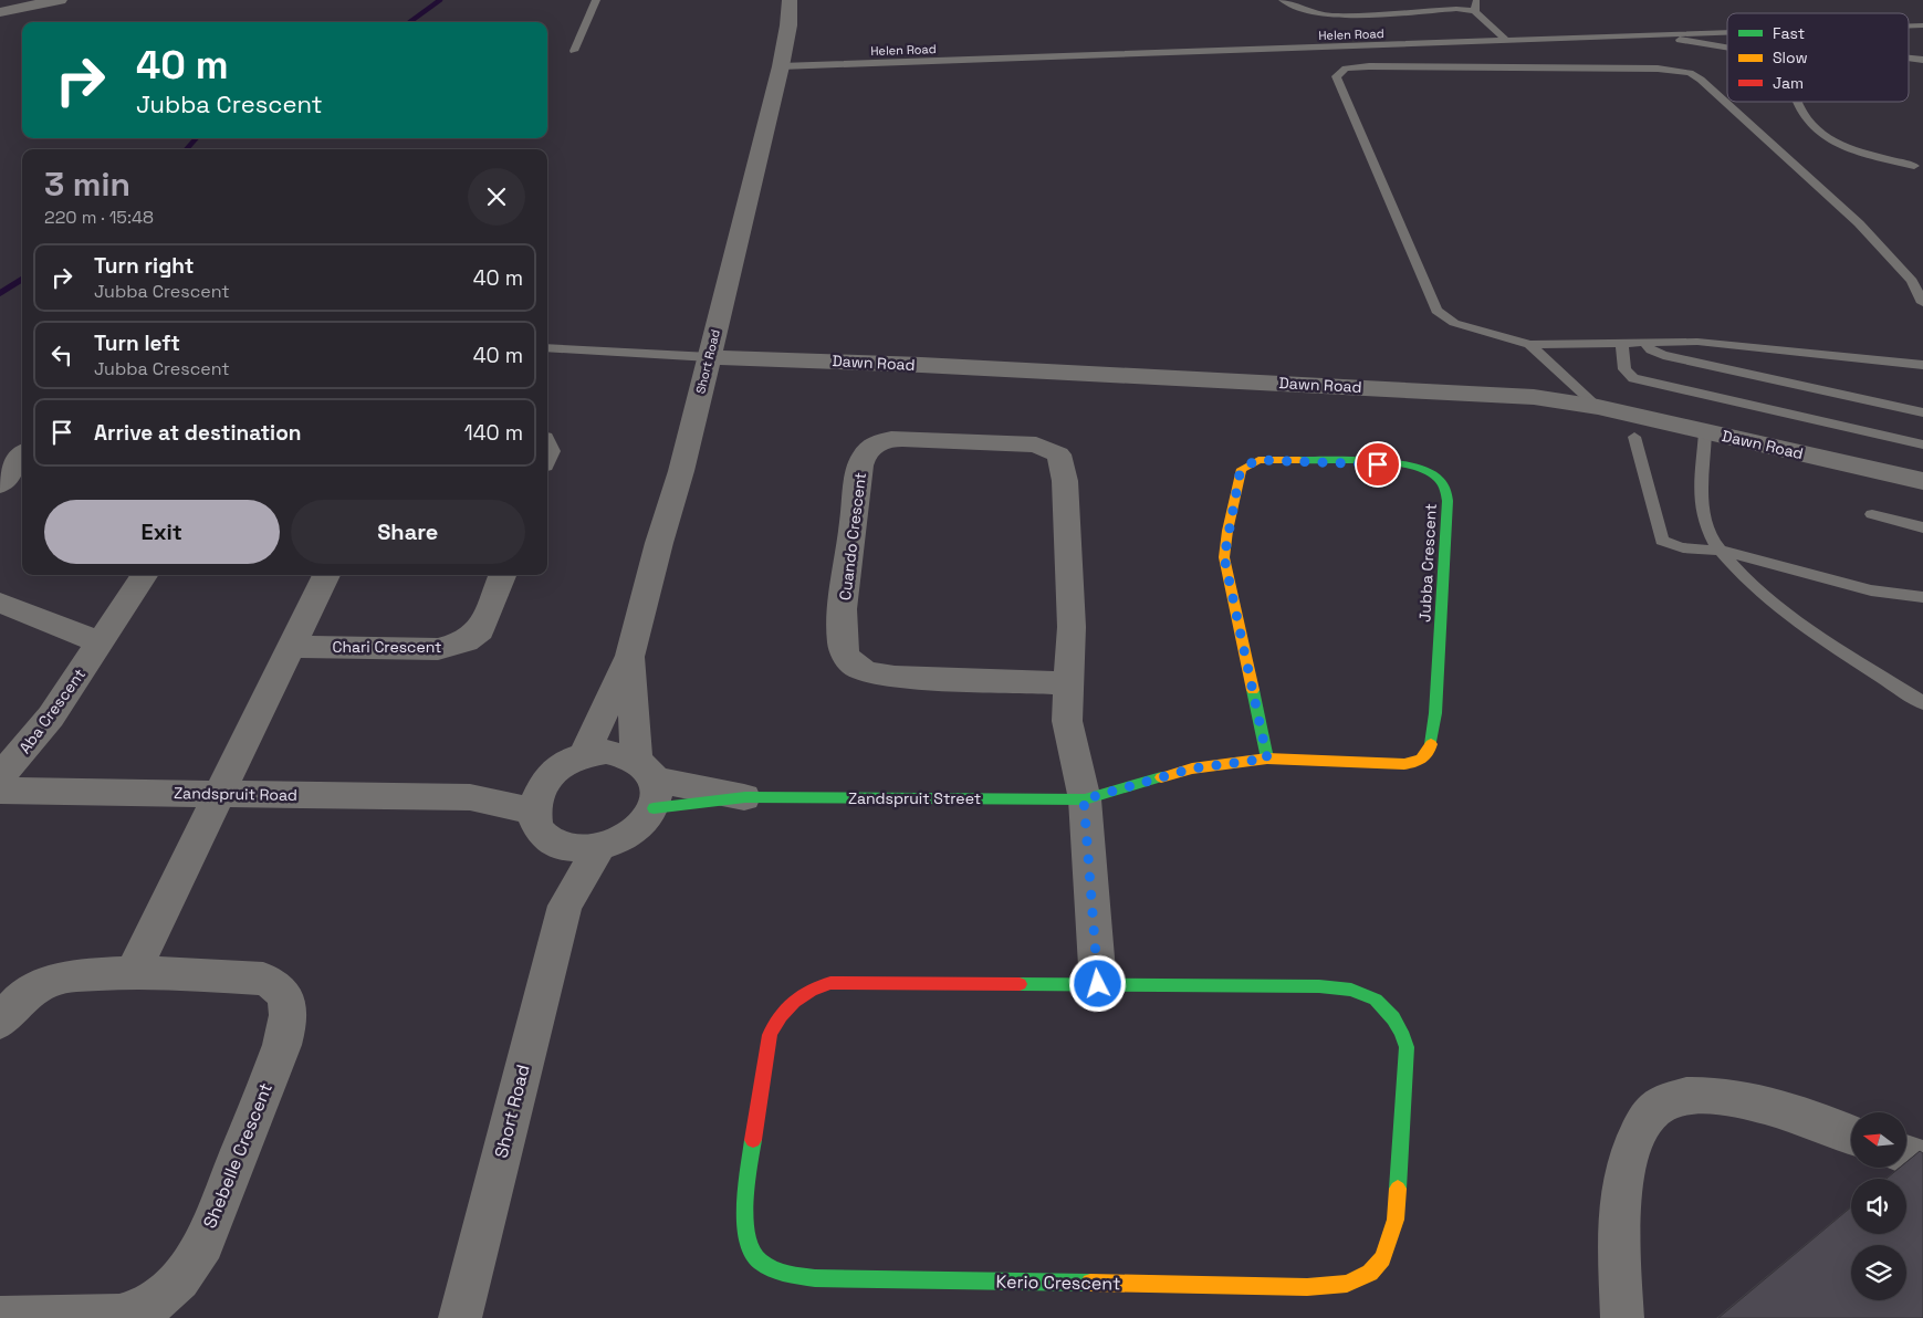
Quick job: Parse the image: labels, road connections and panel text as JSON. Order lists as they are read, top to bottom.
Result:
{
  "streets": {
    "street": [
      "Short Road",
      "Dawn Road",
      "Cuando Crescent",
      "Jubba Crescent",
      "Chari Crescent",
      "Aba Crescent",
      "Zandspruit Road",
      "Zandspruit Street",
      "Shebelle Crescent",
      "Kerio Crescent"
    ],
    "lane": ["Helen Road"]
  },
  "crossings": [
    ["Helen Road", "Short Road"],
    ["Short Road", "Dawn Road"],
    ["Short Road", "Zandspruit Road"],
    ["Short Road", "Zandspruit Street"],
    ["Cuando Crescent", "Jubba Crescent"],
    ["Cuando Crescent", "Zandspruit Street"],
    ["Jubba Crescent", "Zandspruit Street"],
    ["Zandspruit Road", "Zandspruit Street"]
  ],
  "legend": ["Fast", "Slow", "Jam"],
  "north": "left",
  "page": {
    "turn": ["40 m", "Jubba Crescent"],
    "heading": ["3 min", "220 m · 15:48"],
    "list": [
      {
        "name": "Turn right",
        "note": "Jubba Crescent",
        "value": "40 m"
      },
      {
        "name": "Turn left",
        "note": "Jubba Crescent",
        "value": "40 m"
      },
      {
        "name": "Arrive at destination",
        "value": "140 m"
      }
    ],
    "buttons": ["Exit", "Share"]
  }
}
